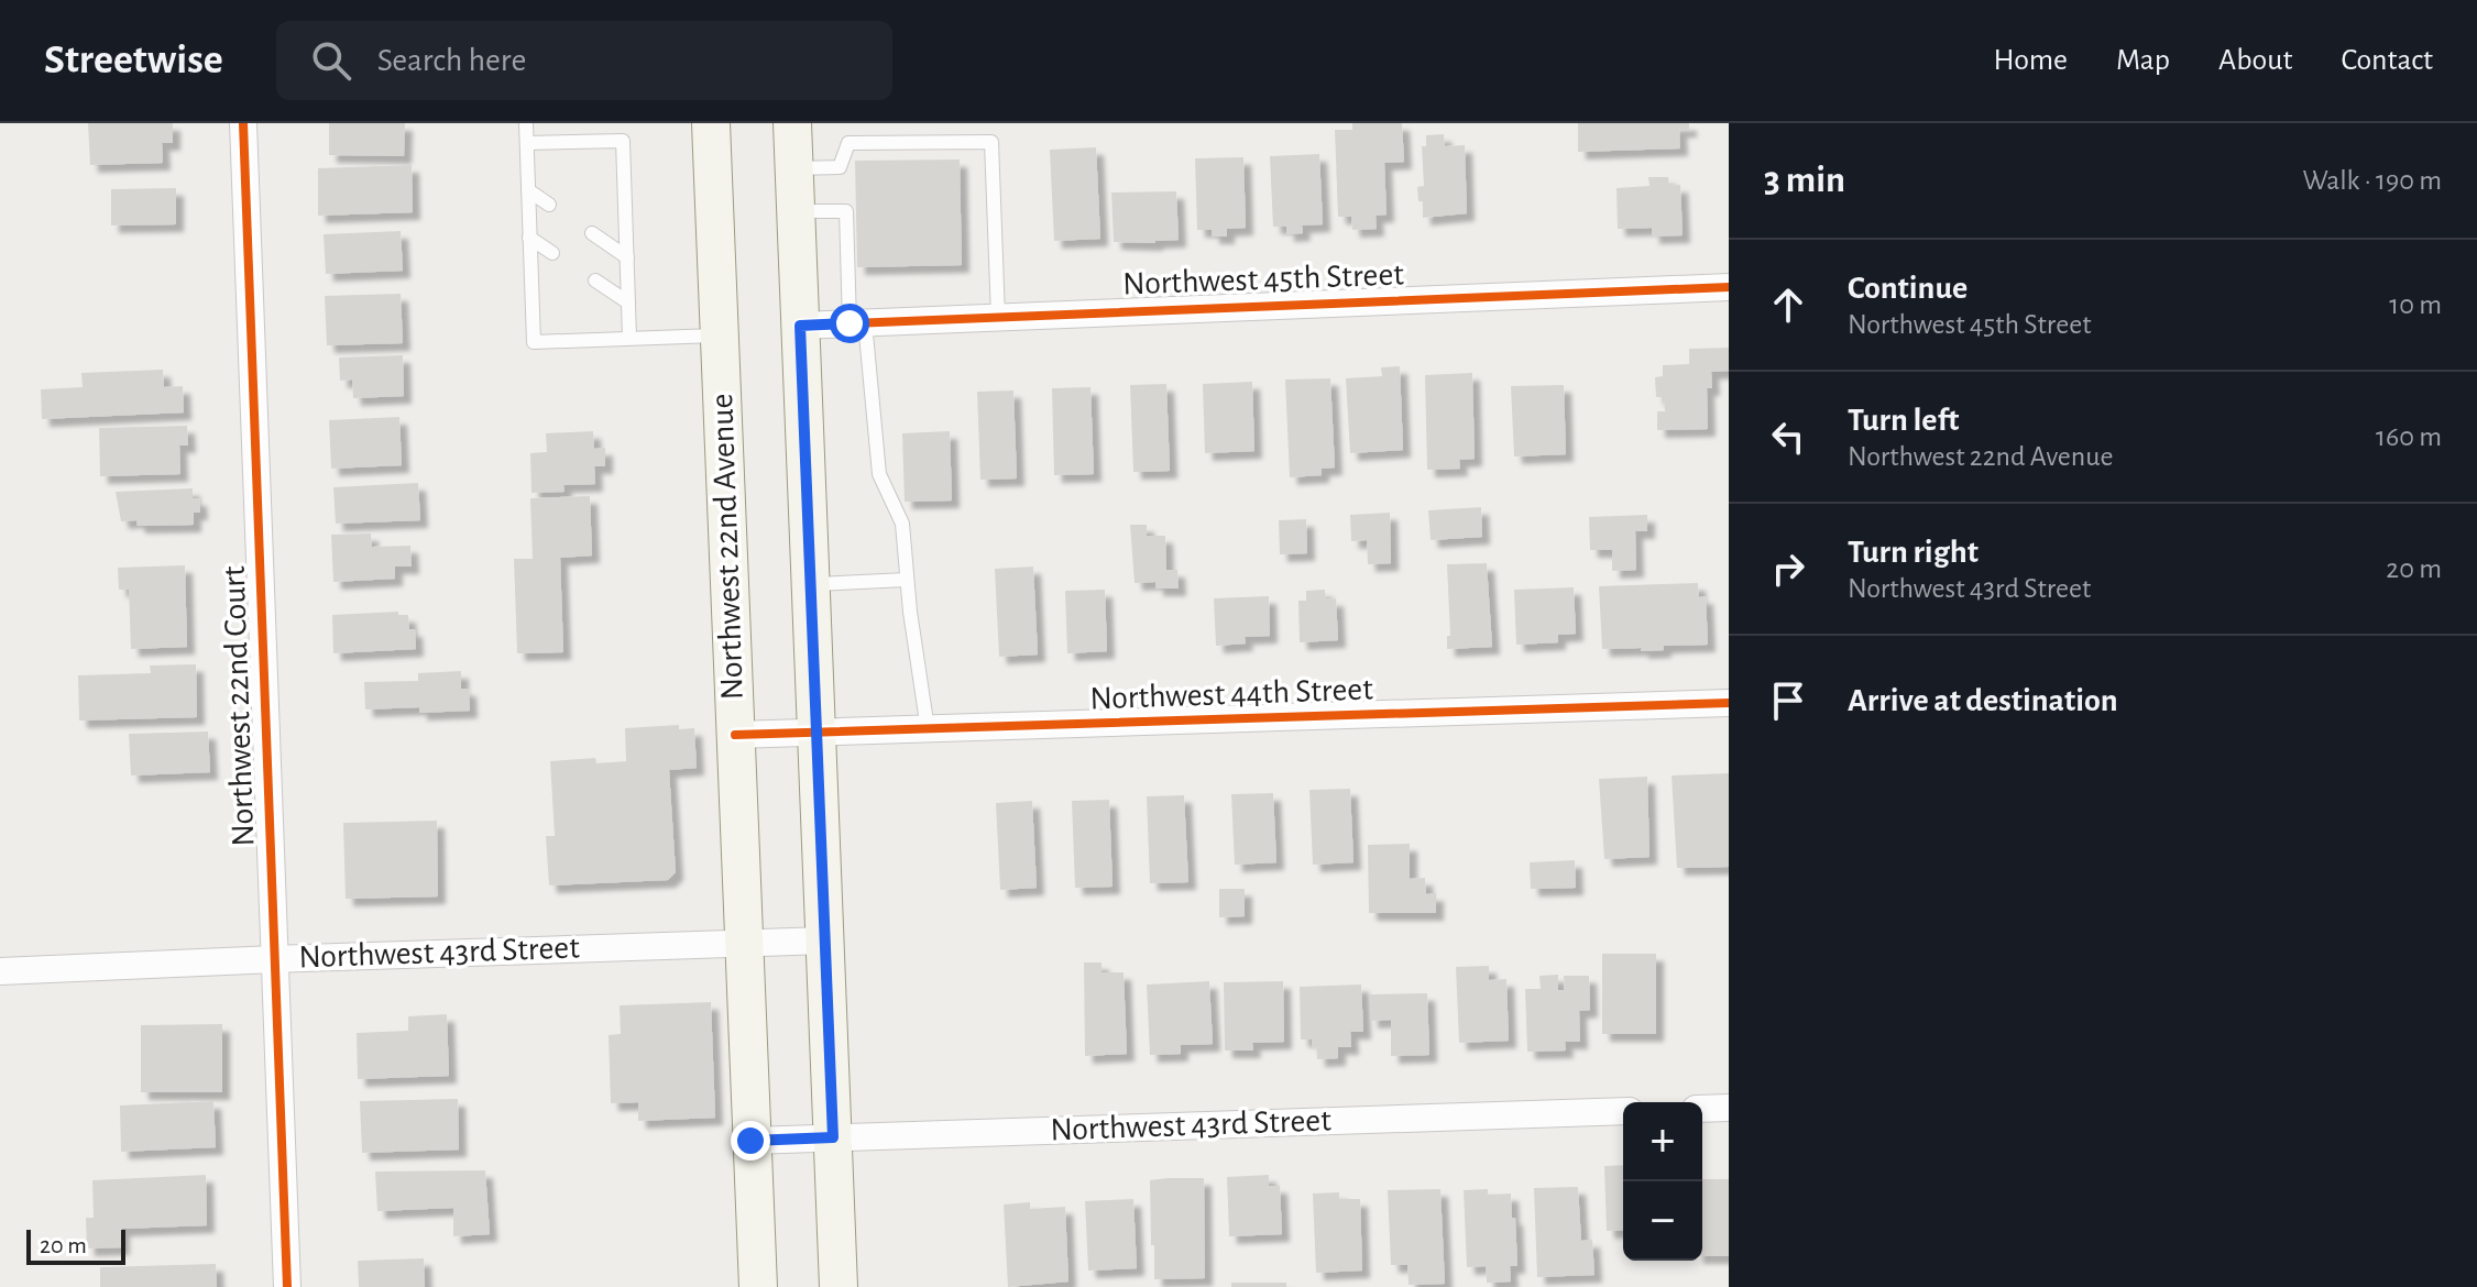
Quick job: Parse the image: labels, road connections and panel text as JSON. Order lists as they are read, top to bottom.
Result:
{
  "streets": {
    "main road": ["Northwest 22nd Avenue"],
    "street": [
      "Northwest 45th Street",
      "Northwest 44th Street",
      "Northwest 22nd Court",
      "Northwest 43rd Street"
    ]
  },
  "crossings": [
    ["Northwest 22nd Avenue", "Northwest 44th Street"],
    ["Northwest 22nd Avenue", "Northwest 43rd Street"],
    ["Northwest 22nd Court", "Northwest 43rd Street"]
  ],
  "scale_bar": "20 m",
  "page": {
    "header": "Streetwise",
    "search": "Search here",
    "nav": [
      "Home",
      "Map",
      "About",
      "Contact"
    ],
    "heading": ["3 min", "Walk · 190 m"],
    "list": [
      ["Continue", "Northwest 45th Street", "10 m"],
      ["Turn left", "Northwest 22nd Avenue", "160 m"],
      ["Turn right", "Northwest 43rd Street", "20 m"],
      "Arrive at destination"
    ],
    "map_buttons": ["+", "−"],
    "scale": "20 m"
  }
}
